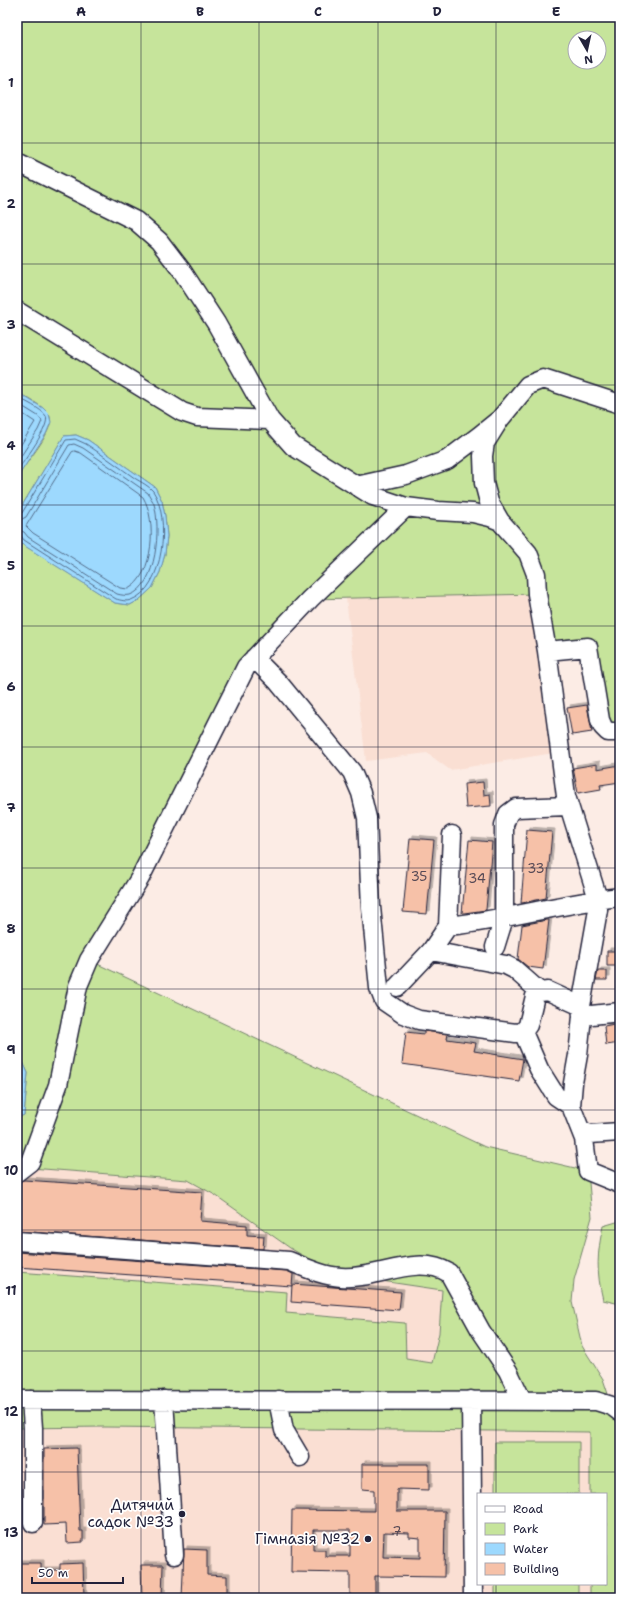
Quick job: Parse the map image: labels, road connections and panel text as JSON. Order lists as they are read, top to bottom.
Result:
{
  "places": ["Дитячий садок №33", "Гімназія №32"],
  "house_numbers": [
    "33",
    "35",
    "34",
    "7"
  ],
  "legend": [
    "Road",
    "Park",
    "Water",
    "Building"
  ],
  "scale_bar": "50 m",
  "north": "bottom",
  "grid": {
    "columns": [
      "A",
      "B",
      "C",
      "D",
      "E"
    ],
    "rows": [
      "1",
      "2",
      "3",
      "4",
      "5",
      "6",
      "7",
      "8",
      "9",
      "10",
      "11",
      "12",
      "13"
    ]
  }
}
